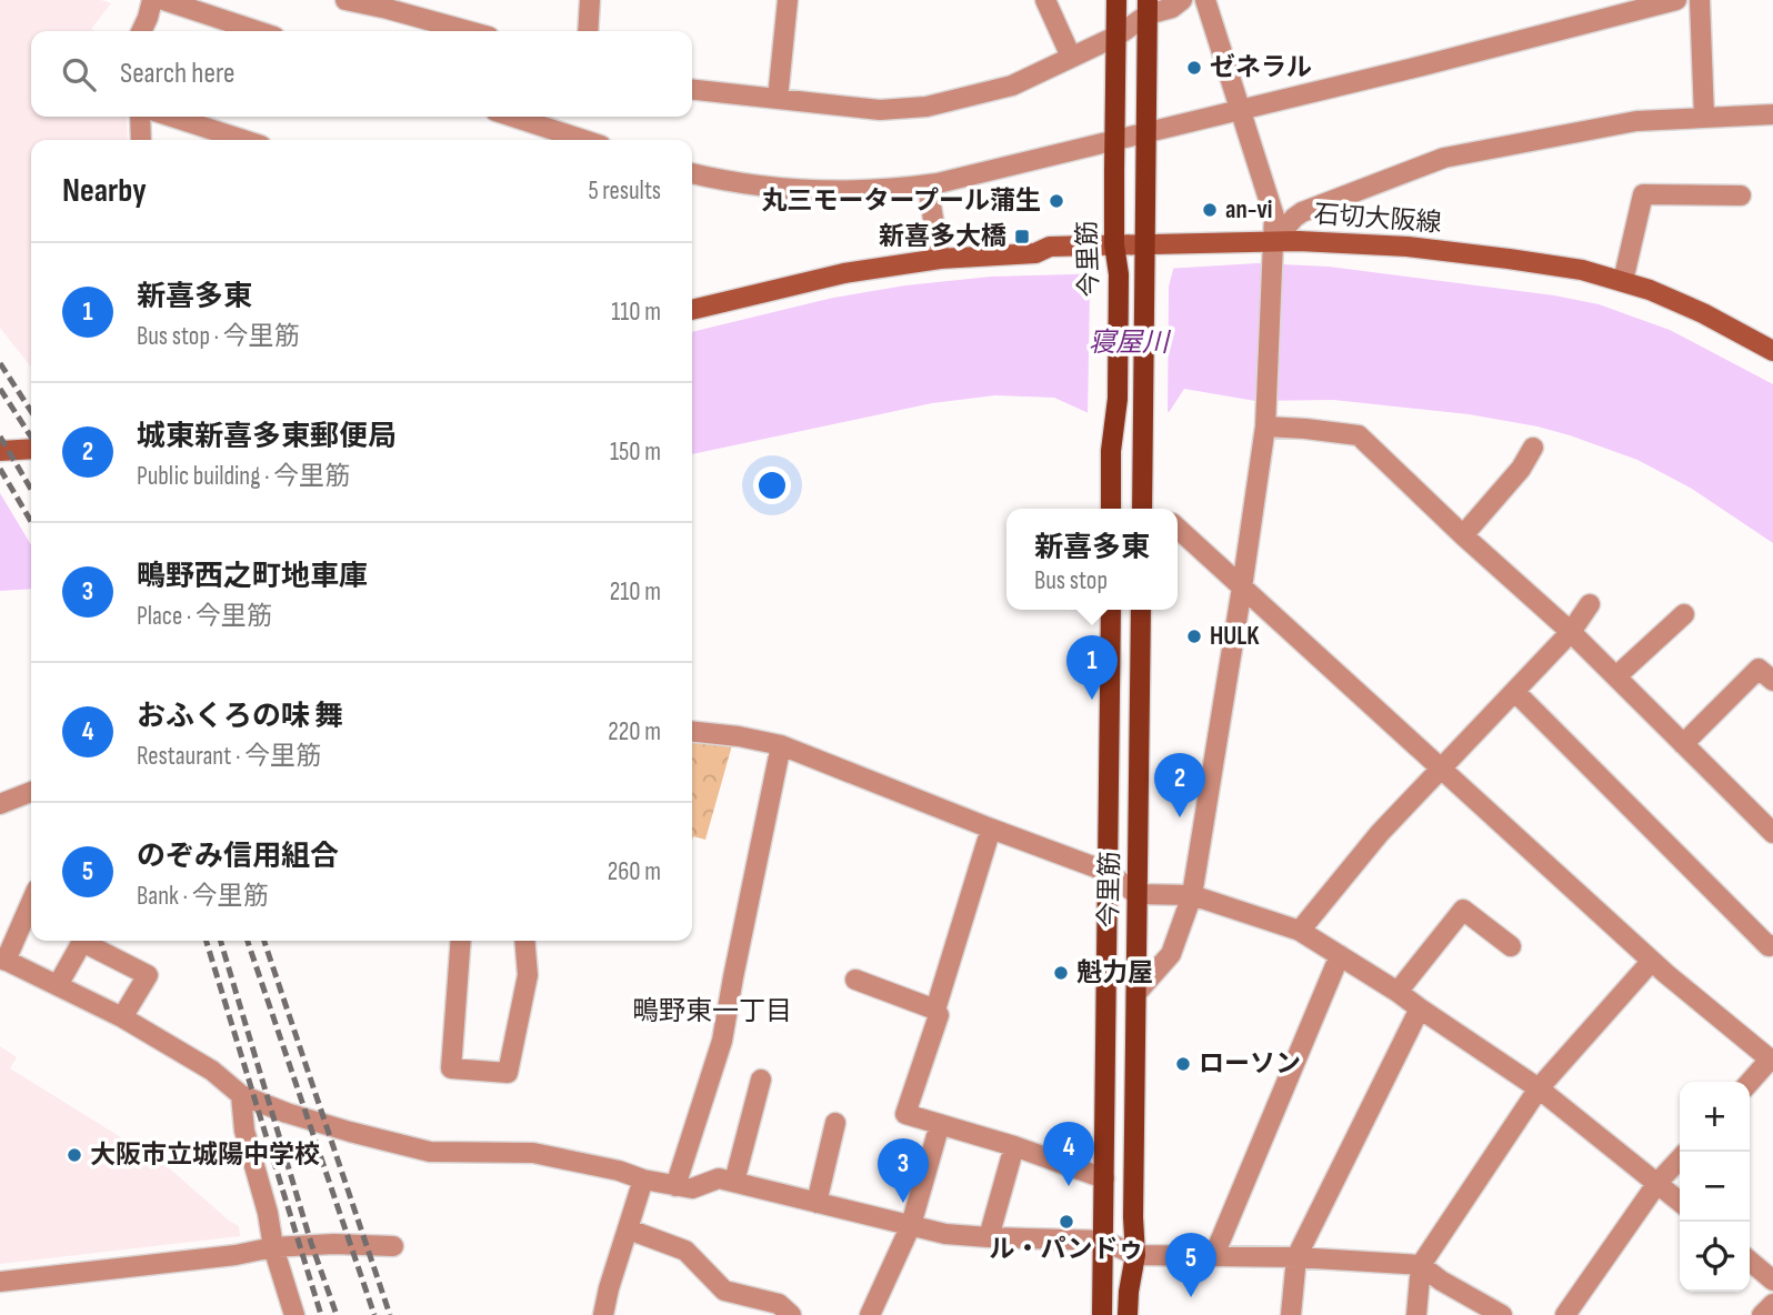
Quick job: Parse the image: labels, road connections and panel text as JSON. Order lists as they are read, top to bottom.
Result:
{
  "streets": {
    "main road": ["石切大阪線", "今里筋"]
  },
  "crossings": [
    ["石切大阪線", "今里筋"]
  ],
  "districts": ["鴫野東一丁目"],
  "water": ["寝屋川"],
  "places": {
    "other": [
      "ゼネラル",
      "丸三モータープール蒲生",
      "an-vi",
      "HULK",
      "魁力屋",
      "ローソン",
      "大阪市立城陽中学校",
      "ル・パンドゥ"
    ],
    "transit": ["新喜多大橋"]
  },
  "page": {
    "search": "Search here",
    "heading": ["Nearby", "5 results"],
    "list": [
      {
        "mark": "1",
        "name": "新喜多東",
        "note": "Bus stop · 今里筋",
        "value": "110 m"
      },
      {
        "mark": "2",
        "name": "城東新喜多東郵便局",
        "note": "Public building · 今里筋",
        "value": "150 m"
      },
      {
        "mark": "3",
        "name": "鴫野西之町地車庫",
        "note": "Place · 今里筋",
        "value": "210 m"
      },
      {
        "mark": "4",
        "name": "おふくろの味 舞",
        "note": "Restaurant · 今里筋",
        "value": "220 m"
      },
      {
        "mark": "5",
        "name": "のぞみ信用組合",
        "note": "Bank · 今里筋",
        "value": "260 m"
      }
    ],
    "popup": ["新喜多東", "Bus stop"],
    "pins": [
      "1",
      "2",
      "4",
      "3",
      "5"
    ],
    "map_buttons": ["+", "−"]
  }
}
